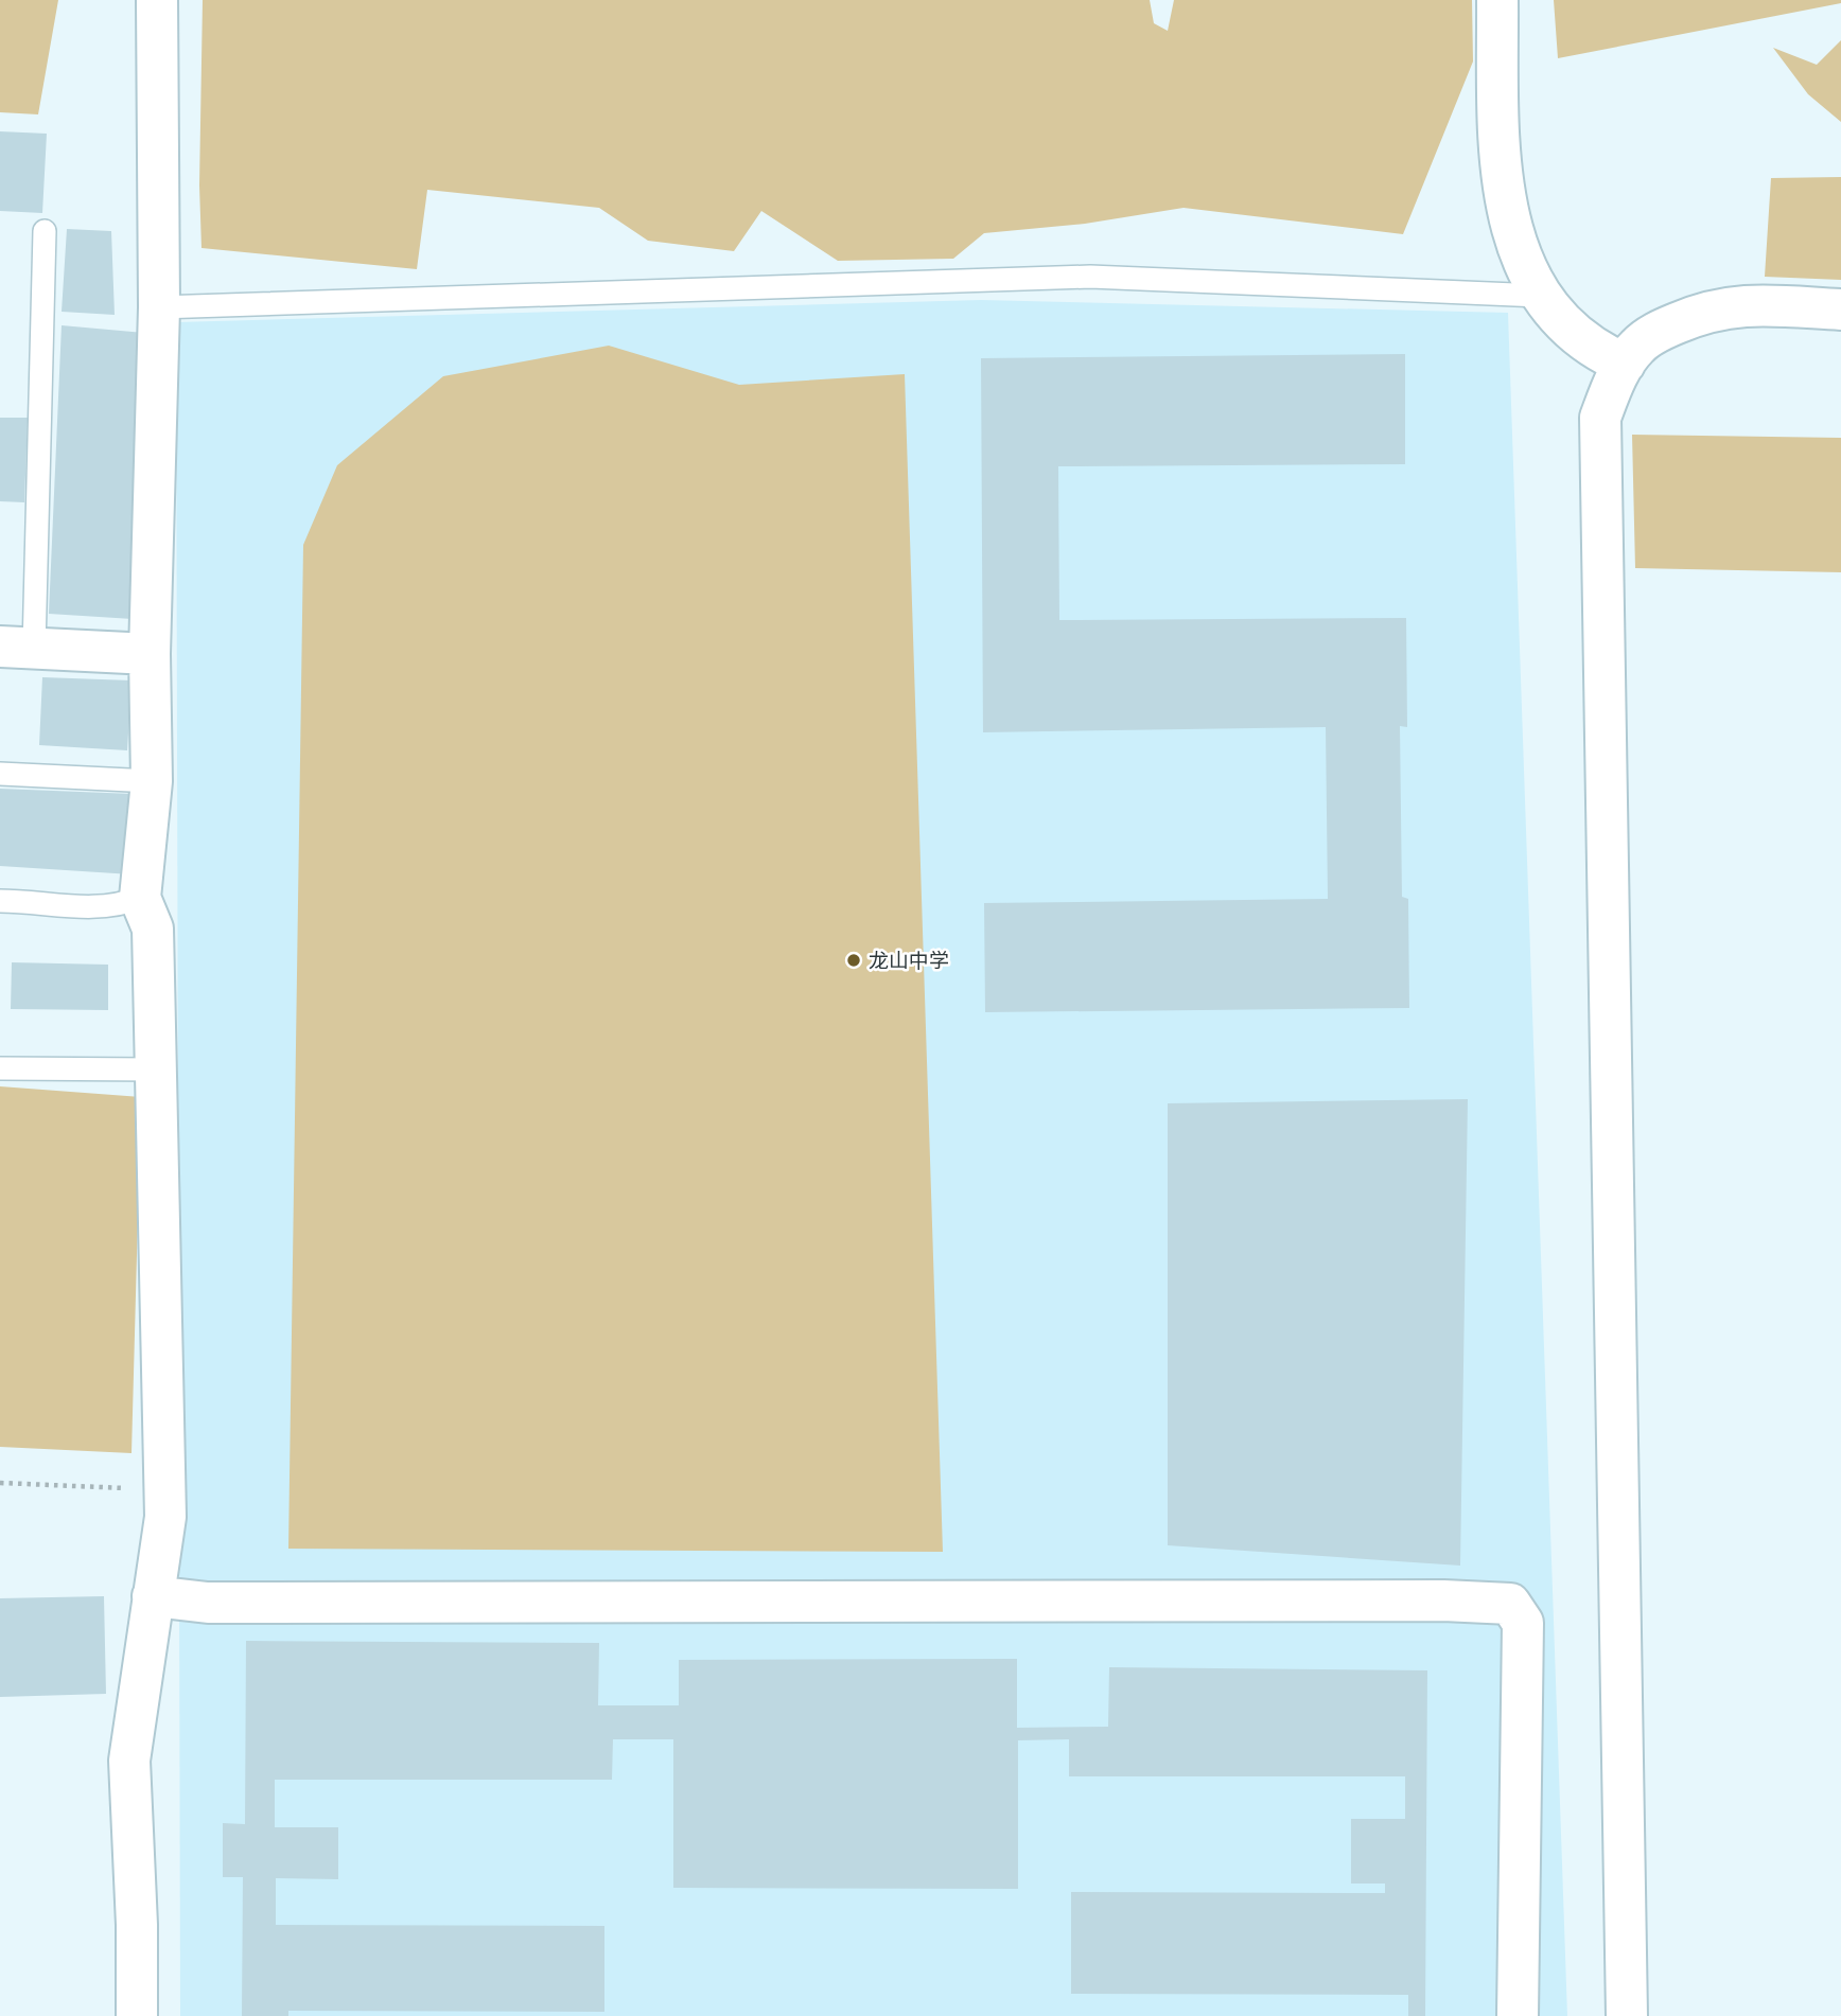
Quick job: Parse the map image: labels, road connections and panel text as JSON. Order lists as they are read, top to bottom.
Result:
{
  "places": ["龙山中学"]
}
